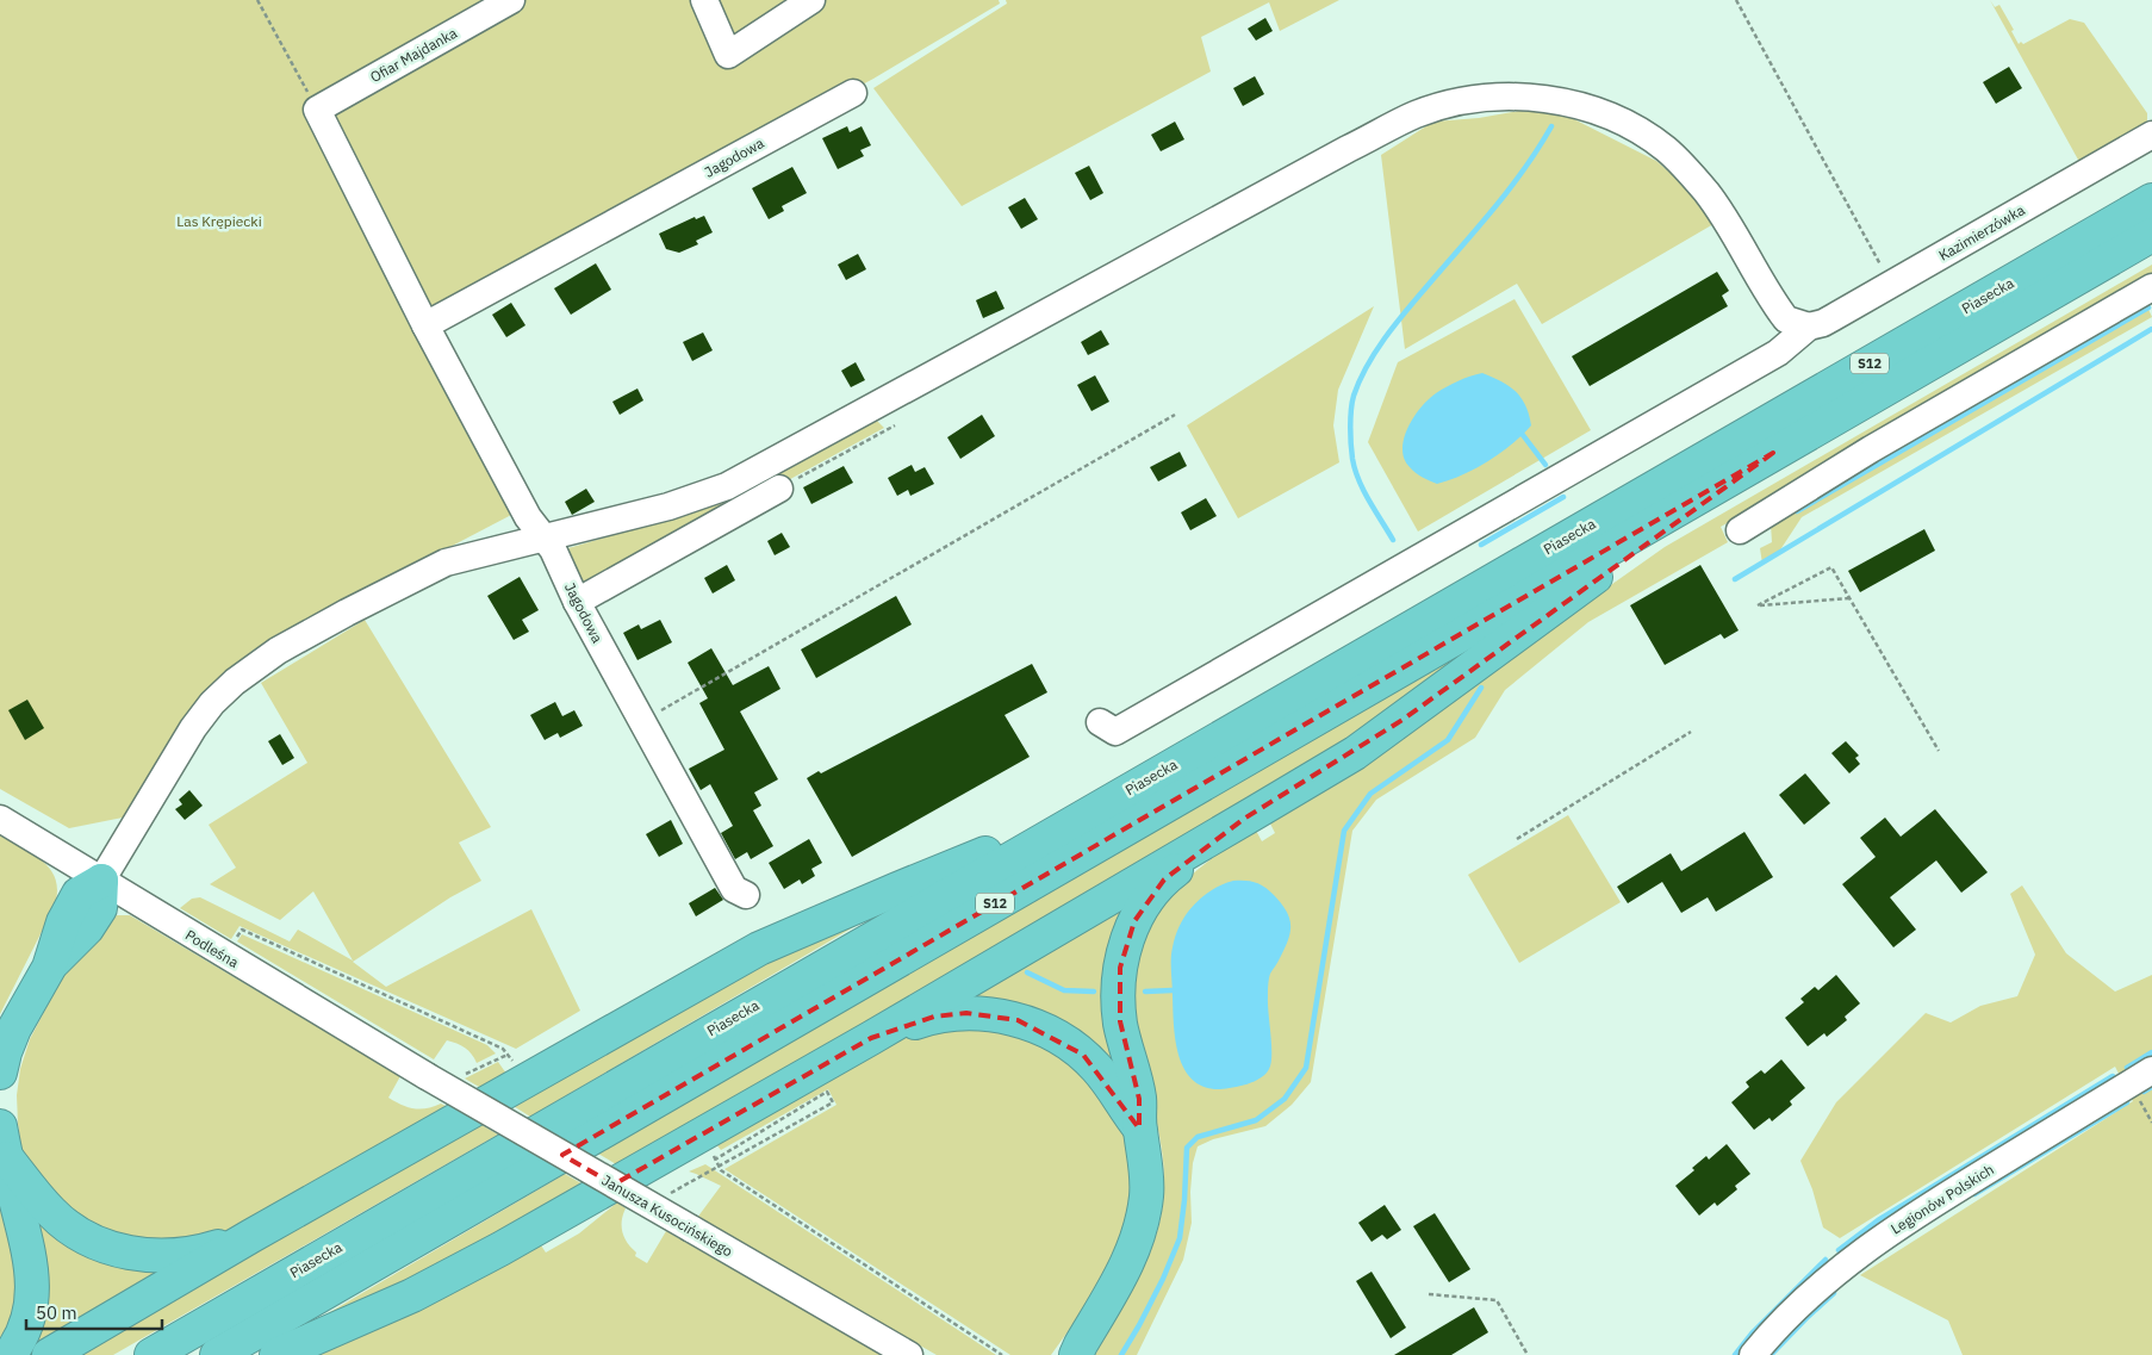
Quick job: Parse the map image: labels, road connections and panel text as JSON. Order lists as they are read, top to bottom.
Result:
{
  "streets": {
    "highway": ["Piasecka", "S12"],
    "street": [
      "Ofiar Majdanka",
      "Jagodowa",
      "Kazimierzówka",
      "Podleśna",
      "Legionów Polskich",
      "Janusza Kusocińskiego"
    ]
  },
  "crossings": [
    ["Ofiar Majdanka", "Jagodowa"],
    ["Podleśna", "Janusza Kusocińskiego"]
  ],
  "parks": ["Las Krępiecki"],
  "scale_bar": "50 m"
}
